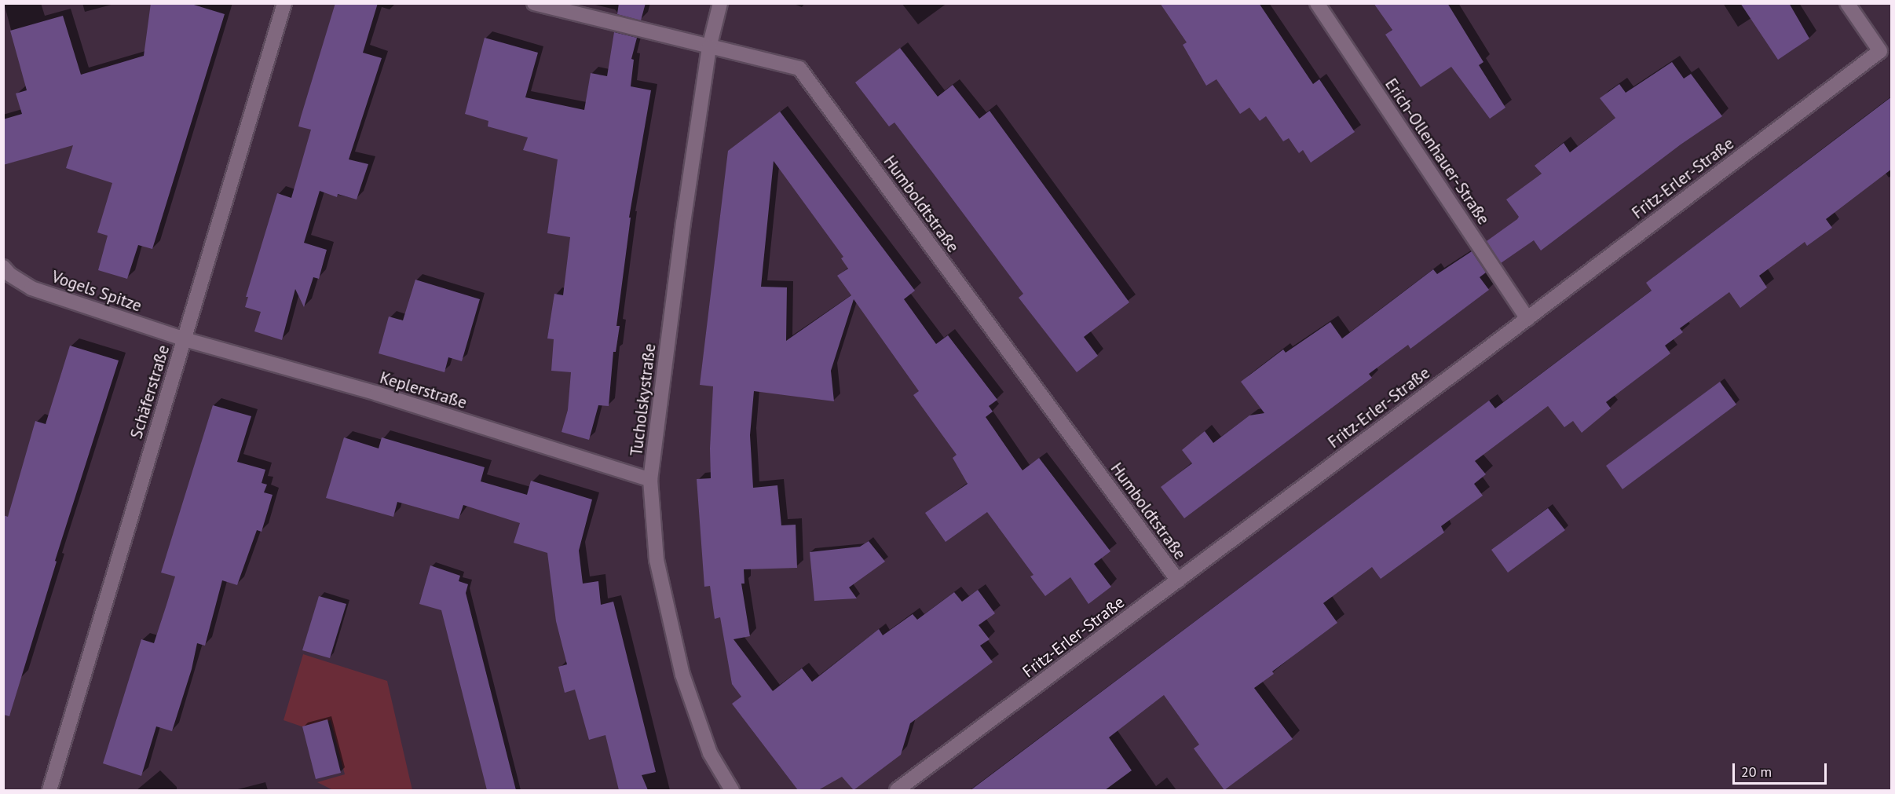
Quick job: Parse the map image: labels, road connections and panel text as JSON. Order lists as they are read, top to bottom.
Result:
{
  "streets": {
    "street": [
      "Erich-Ollenhauer-Straße",
      "Fritz-Erler-Straße",
      "Humboldtstraße",
      "Vogels Spitze",
      "Keplerstraße",
      "Schäferstraße",
      "Tucholskystraße"
    ]
  },
  "crossings": [
    ["Erich-Ollenhauer-Straße", "Fritz-Erler-Straße"],
    ["Fritz-Erler-Straße", "Humboldtstraße"],
    ["Humboldtstraße", "Tucholskystraße"],
    ["Vogels Spitze", "Keplerstraße"],
    ["Vogels Spitze", "Schäferstraße"],
    ["Keplerstraße", "Schäferstraße"],
    ["Keplerstraße", "Tucholskystraße"]
  ],
  "scale_bar": "20 m"
}
